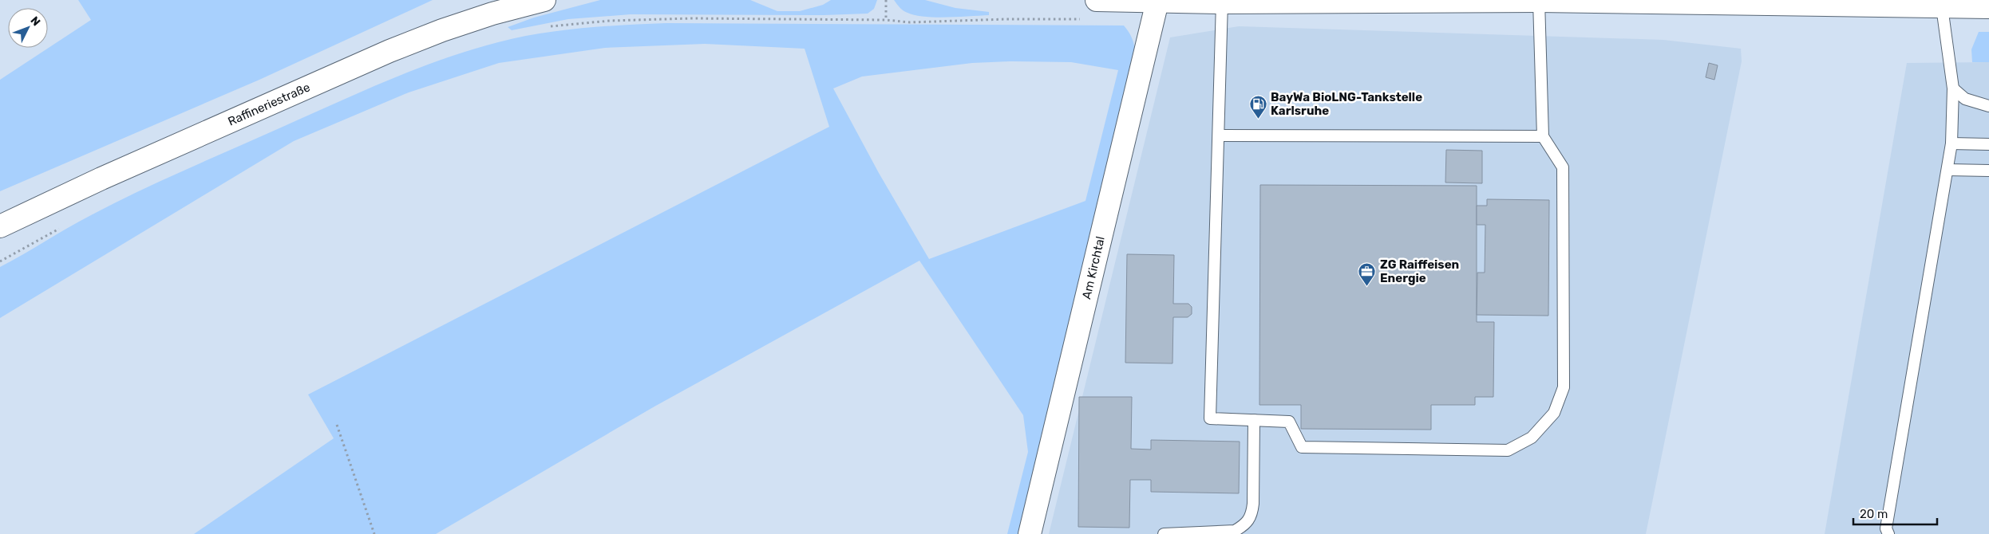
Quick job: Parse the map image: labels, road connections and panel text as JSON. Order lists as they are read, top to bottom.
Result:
{
  "streets": {
    "street": ["Raffineriestraße", "Am Kirchtal"]
  },
  "places": {
    "fuel station": ["BayWa BioLNG-Tankstelle Karlsruhe"],
    "office": ["ZG Raiffeisen Energie"]
  },
  "scale_bar": "20 m",
  "north": "top right"
}
